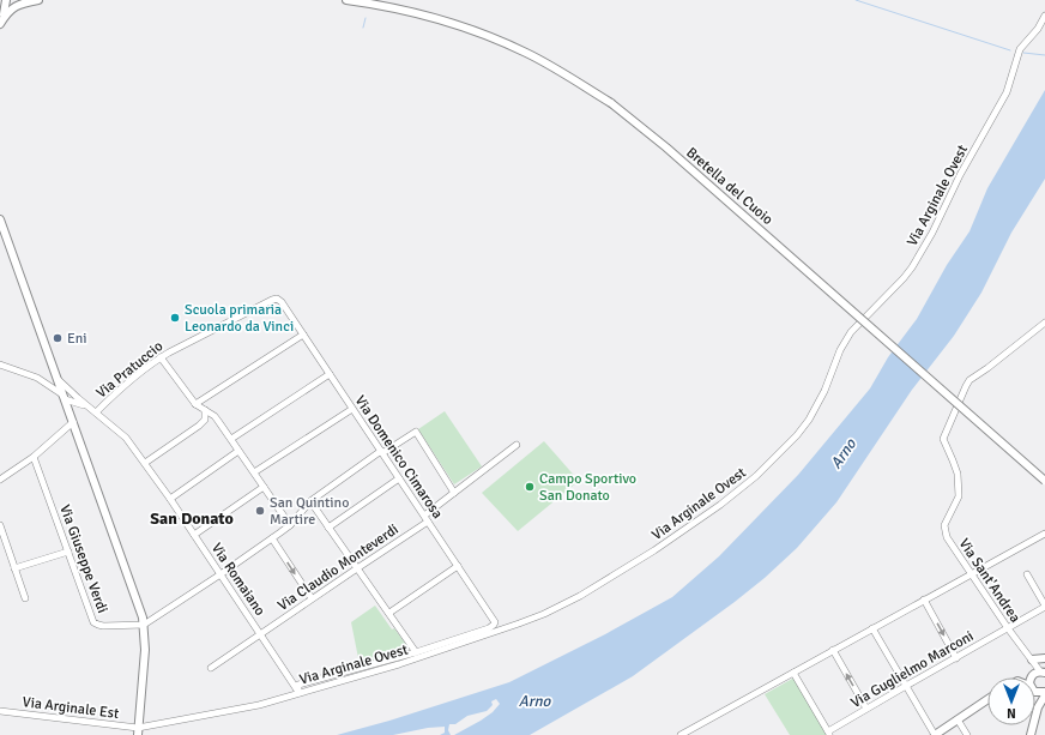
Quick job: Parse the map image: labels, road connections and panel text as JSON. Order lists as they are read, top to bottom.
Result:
{
  "streets": {
    "main road": ["Bretella del Cuoio"],
    "street": [
      "Via Arginale Ovest",
      "Via Pratuccio",
      "Via Domenico Cimarosa",
      "Via Giuseppe Verdi",
      "Via Claudio Monteverdi",
      "Via Romaiano",
      "Via Sant'Andrea",
      "Via Guglielmo Marconi",
      "Via Arginale Est"
    ]
  },
  "crossings": [
    ["Via Arginale Ovest", "Via Romaiano"],
    ["Via Arginale Ovest", "Via Arginale Est"],
    ["Via Pratuccio", "Via Domenico Cimarosa"],
    ["Via Pratuccio", "Via Romaiano"],
    ["Via Domenico Cimarosa", "Via Claudio Monteverdi"],
    ["Via Claudio Monteverdi", "Via Romaiano"],
    ["Via Sant'Andrea", "Via Guglielmo Marconi"]
  ],
  "districts": ["San Donato"],
  "water": ["Arno"],
  "places": [
    "Scuola primaria Leonardo da Vinci",
    "Eni",
    "Campo Sportivo San Donato",
    "San Quintino Martire"
  ],
  "north": "bottom"
}
